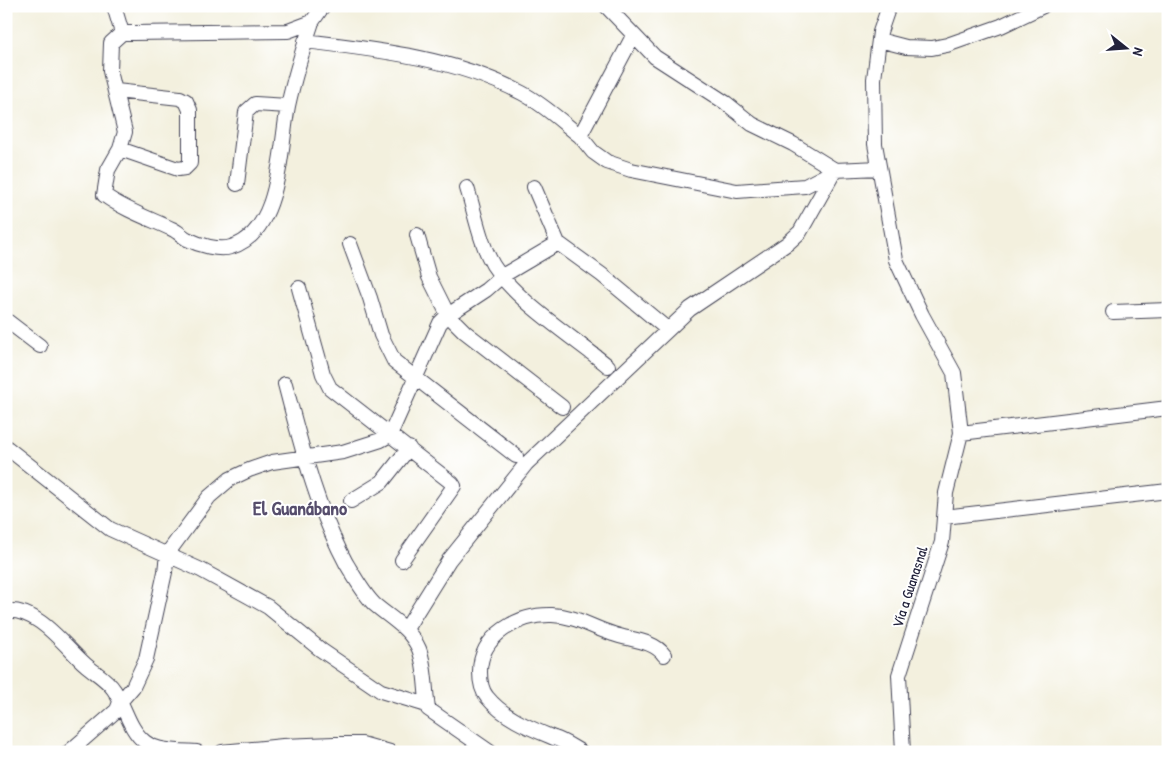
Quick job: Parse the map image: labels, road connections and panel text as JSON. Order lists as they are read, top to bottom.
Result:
{
  "streets": {
    "street": ["Vía a Guanasnal"]
  },
  "districts": ["El Guanábano"],
  "north": "right"
}
